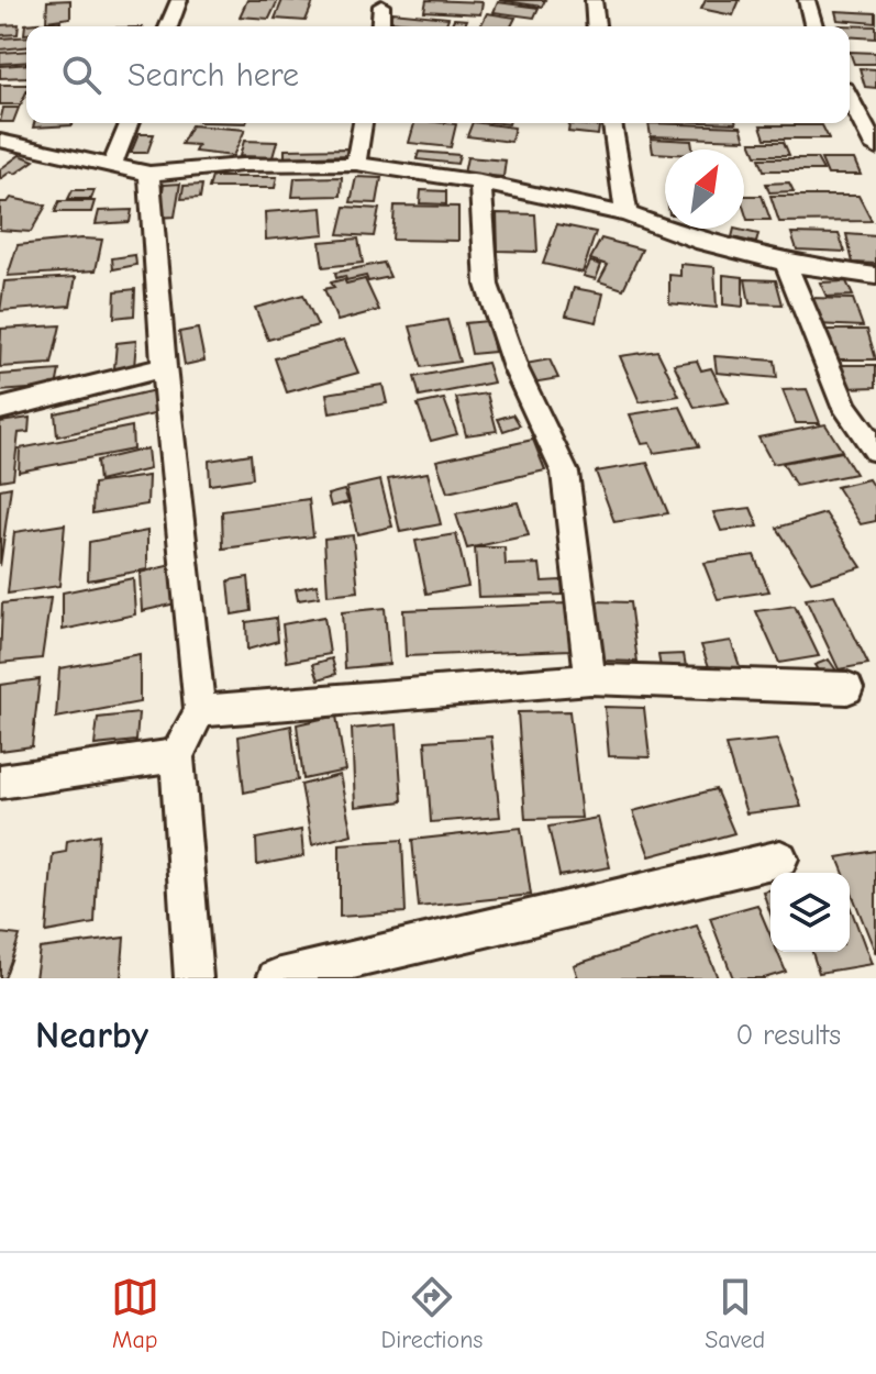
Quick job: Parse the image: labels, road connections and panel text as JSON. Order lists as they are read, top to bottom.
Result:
{
  "north": "top right",
  "page": {
    "search": "Search here",
    "heading": ["Nearby", "0 results"],
    "nav": ["Map", "Directions", "Saved"]
  }
}
